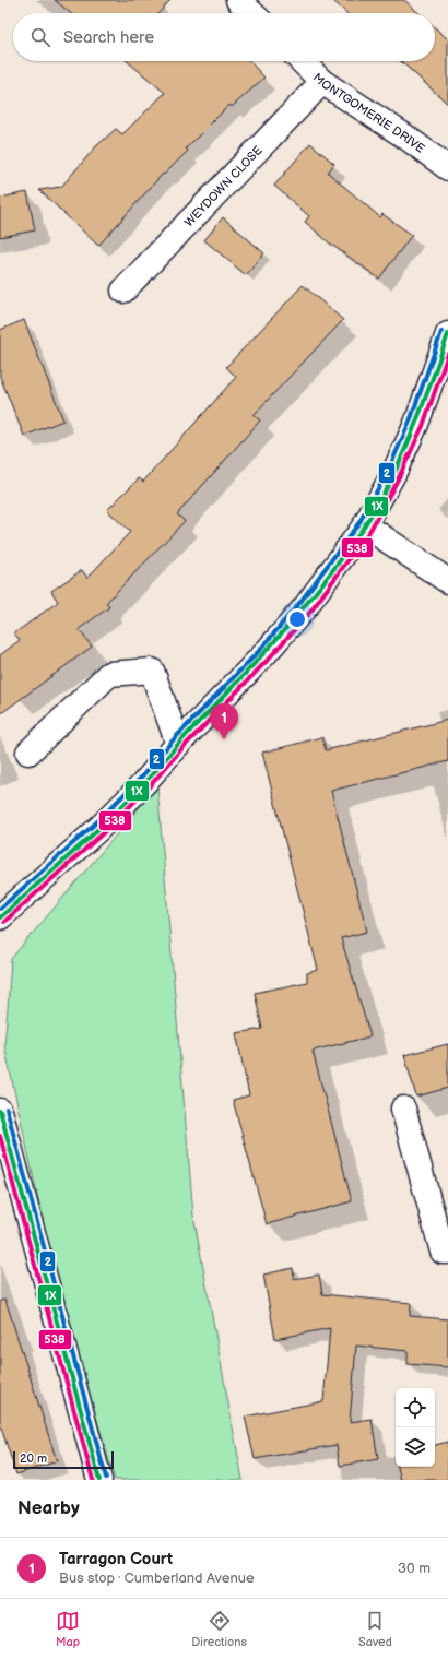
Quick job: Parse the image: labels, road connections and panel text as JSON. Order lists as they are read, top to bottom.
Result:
{
  "streets": {
    "street": ["MONTGOMERIE DRIVE", "WEYDOWN CLOSE"]
  },
  "crossings": [
    ["MONTGOMERIE DRIVE", "WEYDOWN CLOSE"]
  ],
  "lines": ["transit line 2", "transit line 1X", "transit line 538"],
  "scale_bar": "20 m",
  "page": {
    "search": "Search here",
    "pins": "1",
    "scale": "20 m",
    "heading": "Nearby",
    "list": [
      {
        "mark": "1",
        "name": "Tarragon Court",
        "note": "Bus stop · Cumberland Avenue",
        "value": "30 m"
      }
    ],
    "nav": ["Map", "Directions", "Saved"]
  }
}
